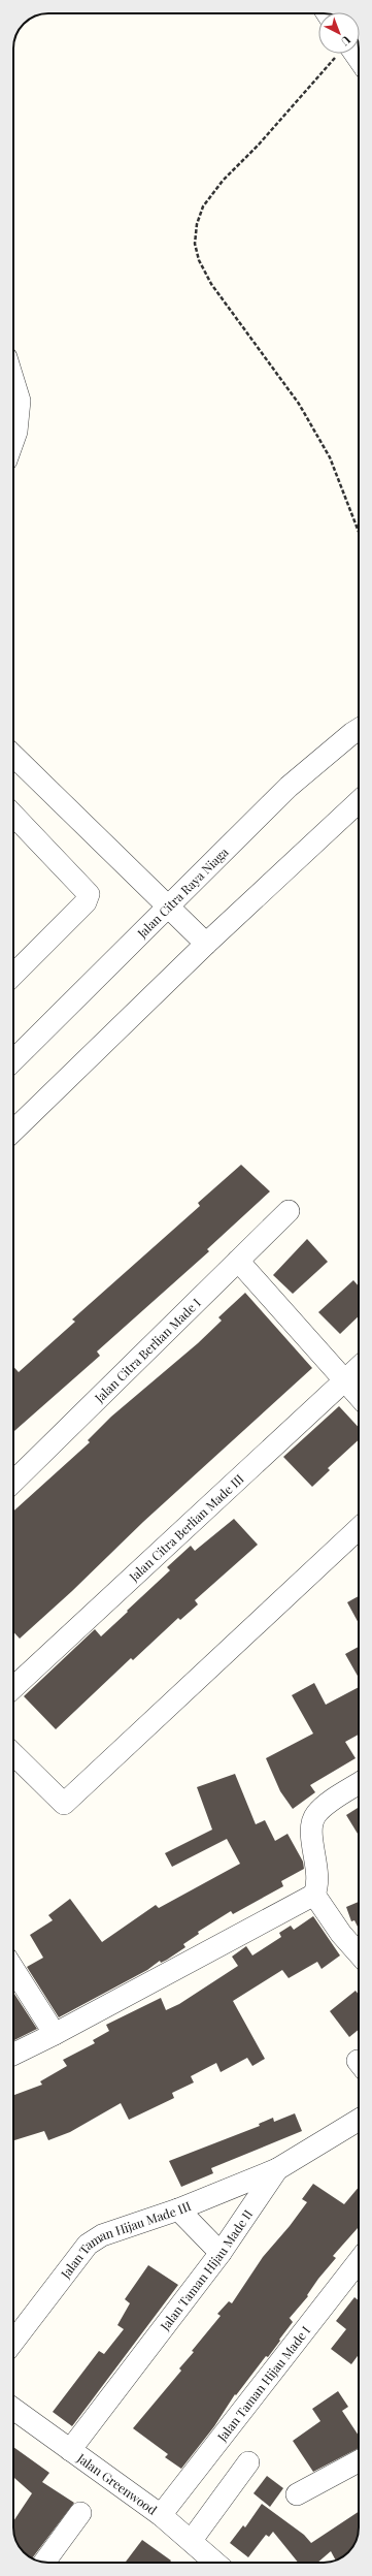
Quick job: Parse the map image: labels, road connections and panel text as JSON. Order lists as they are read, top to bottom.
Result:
{
  "streets": {
    "street": [
      "Jalan Citra Raya Niaga",
      "Jalan Citra Berlian Made I",
      "Jalan Citra Berlian Made III",
      "Jalan Taman Hijau Made III",
      "Jalan Taman Hijau Made II",
      "Jalan Taman Hijau Made I",
      "Jalan Greenwood"
    ]
  },
  "crossings": [
    ["Jalan Taman Hijau Made III", "Jalan Taman Hijau Made II"],
    ["Jalan Taman Hijau Made II", "Jalan Greenwood"],
    ["Jalan Taman Hijau Made I", "Jalan Greenwood"]
  ],
  "north": "bottom right"
}
